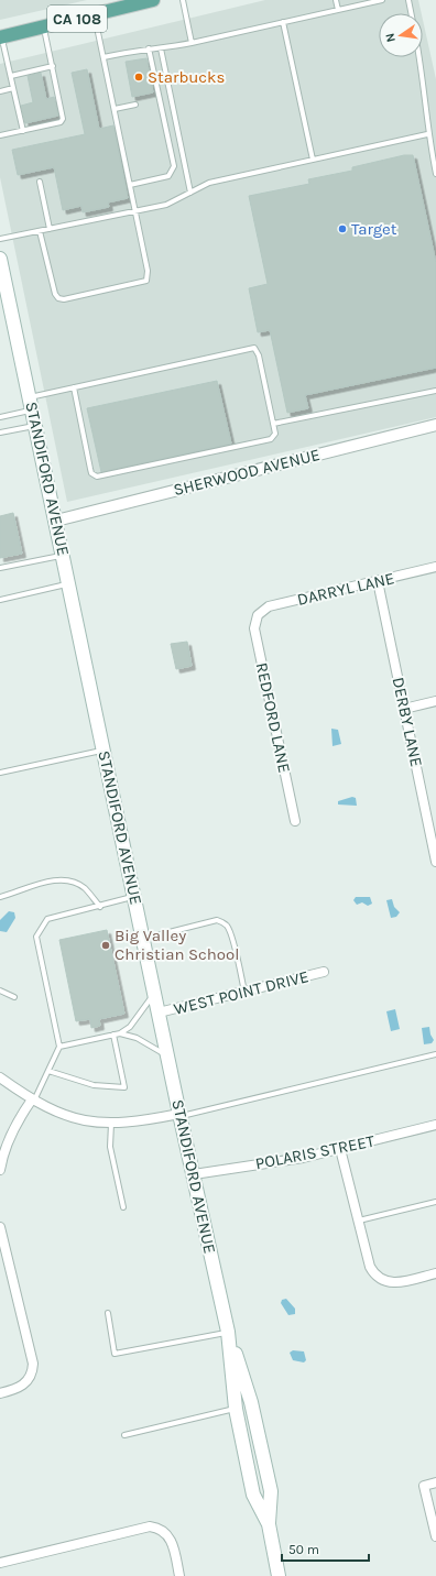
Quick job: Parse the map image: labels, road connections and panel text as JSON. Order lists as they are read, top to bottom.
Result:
{
  "streets": {
    "main road": ["CA 108", "STANDIFORD AVENUE"],
    "street": [
      "SHERWOOD AVENUE",
      "DARRYL LANE",
      "REDFORD LANE",
      "DERBY LANE",
      "WEST POINT DRIVE",
      "POLARIS STREET"
    ]
  },
  "crossings": [
    ["SHERWOOD AVENUE", "STANDIFORD AVENUE"],
    ["STANDIFORD AVENUE", "WEST POINT DRIVE"],
    ["STANDIFORD AVENUE", "POLARIS STREET"],
    ["DARRYL LANE", "REDFORD LANE"],
    ["DARRYL LANE", "DERBY LANE"]
  ],
  "places": ["Starbucks", "Target", "Big Valley Christian School"],
  "scale_bar": "50 m",
  "north": "left"
}
